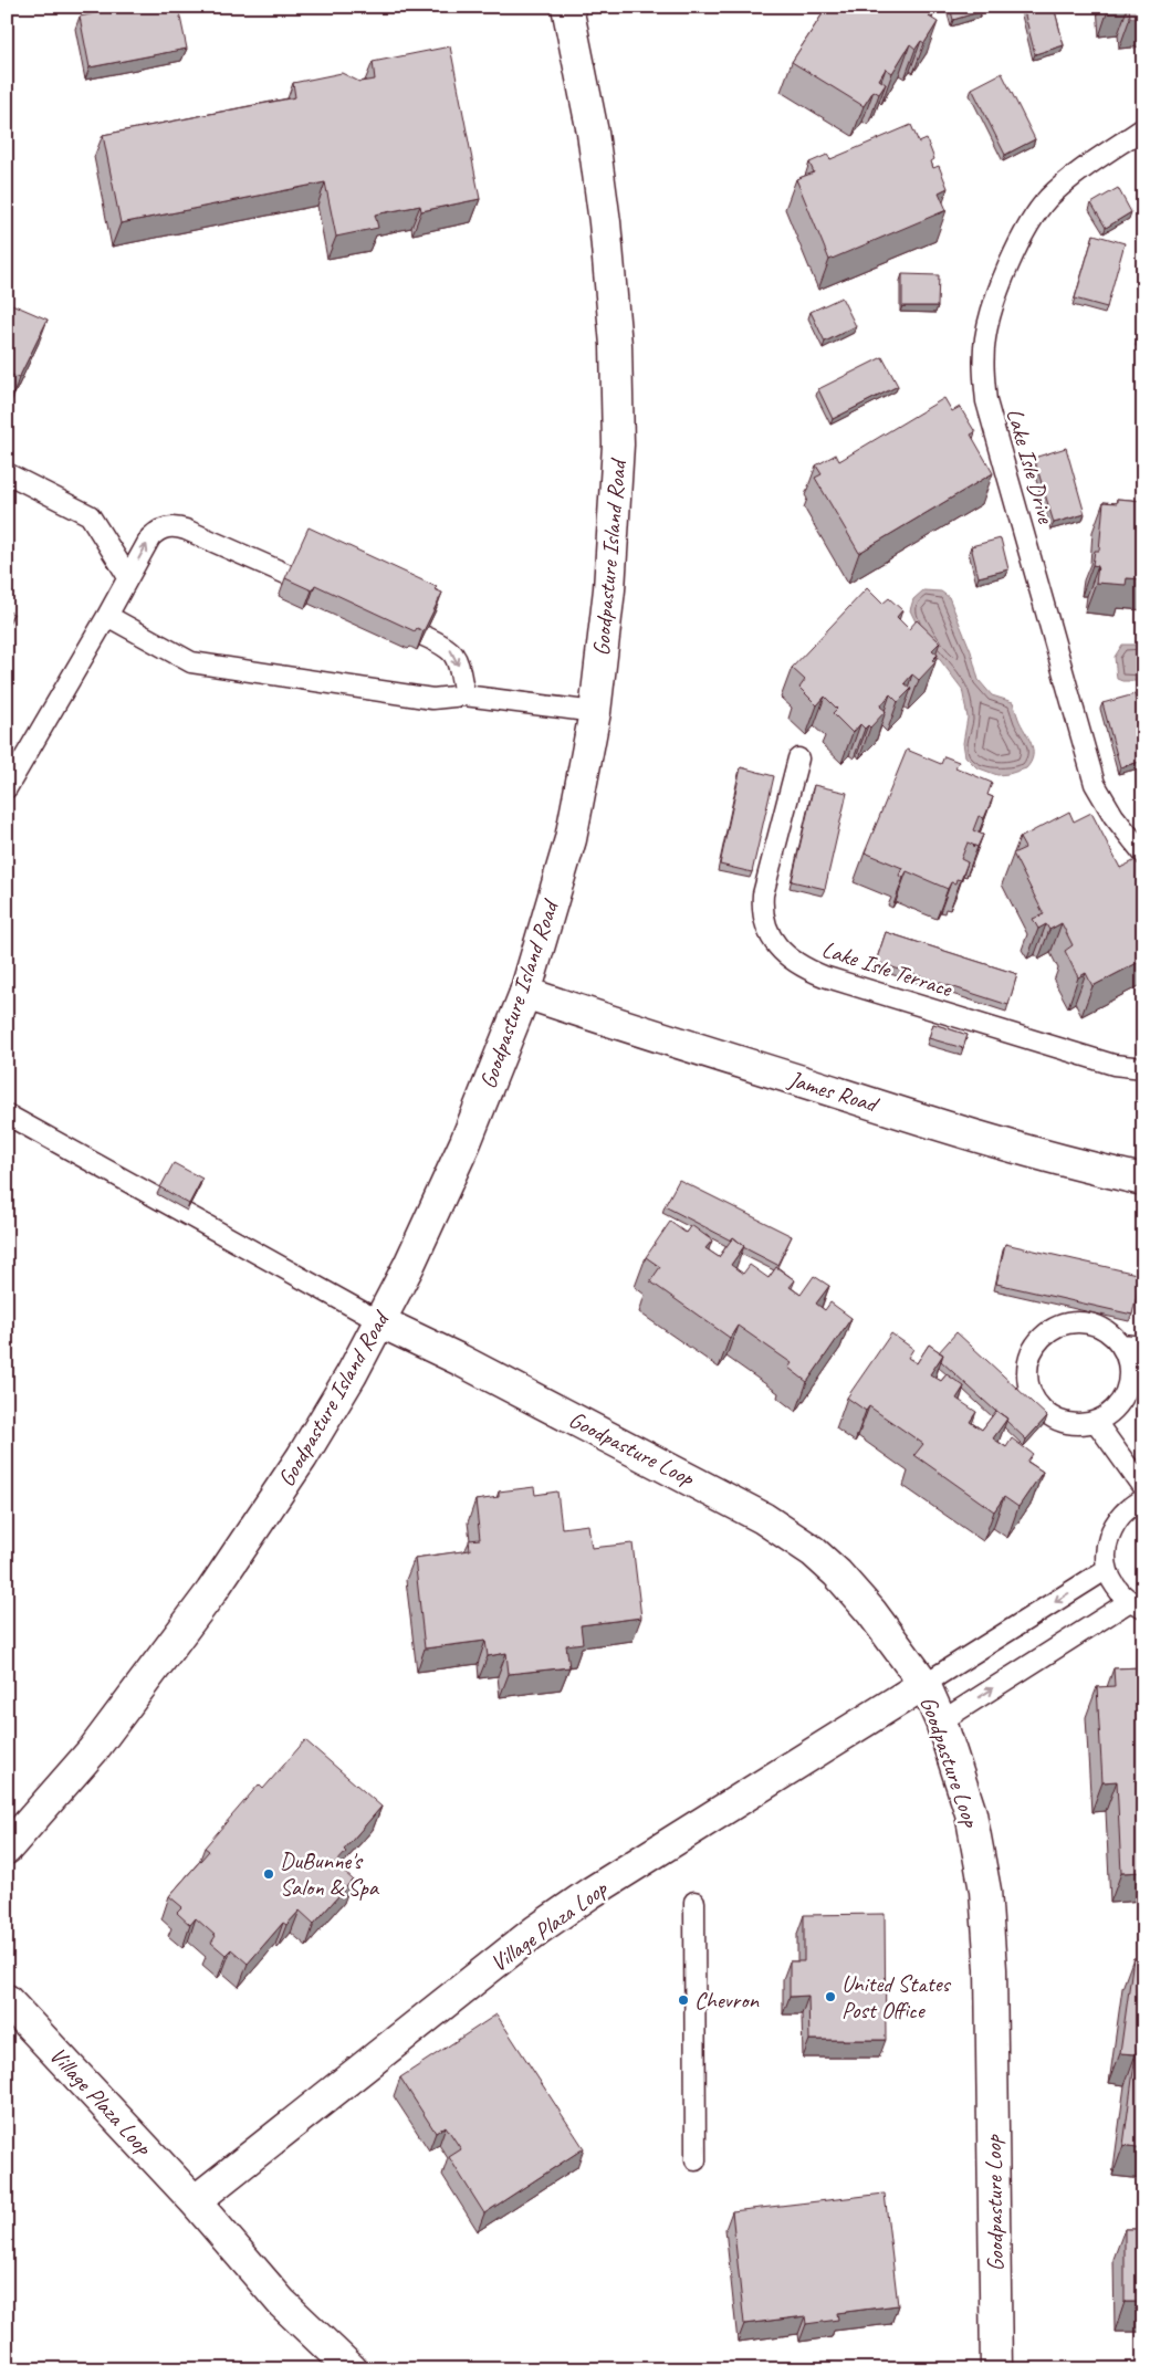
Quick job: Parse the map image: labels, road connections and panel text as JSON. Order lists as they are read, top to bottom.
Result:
{
  "streets": {
    "street": [
      "Goodpasture Island Road",
      "James Road",
      "Goodpasture Loop",
      "Village Plaza Loop"
    ],
    "lane": ["Lake Isle Drive", "Lake Isle Terrace"]
  },
  "crossings": [
    ["Goodpasture Island Road", "James Road"],
    ["Goodpasture Island Road", "Goodpasture Loop"],
    ["Goodpasture Loop", "Village Plaza Loop"]
  ],
  "places": ["DuBunne's Salon & Spa", "United States Post Office", "Chevron"]
}
